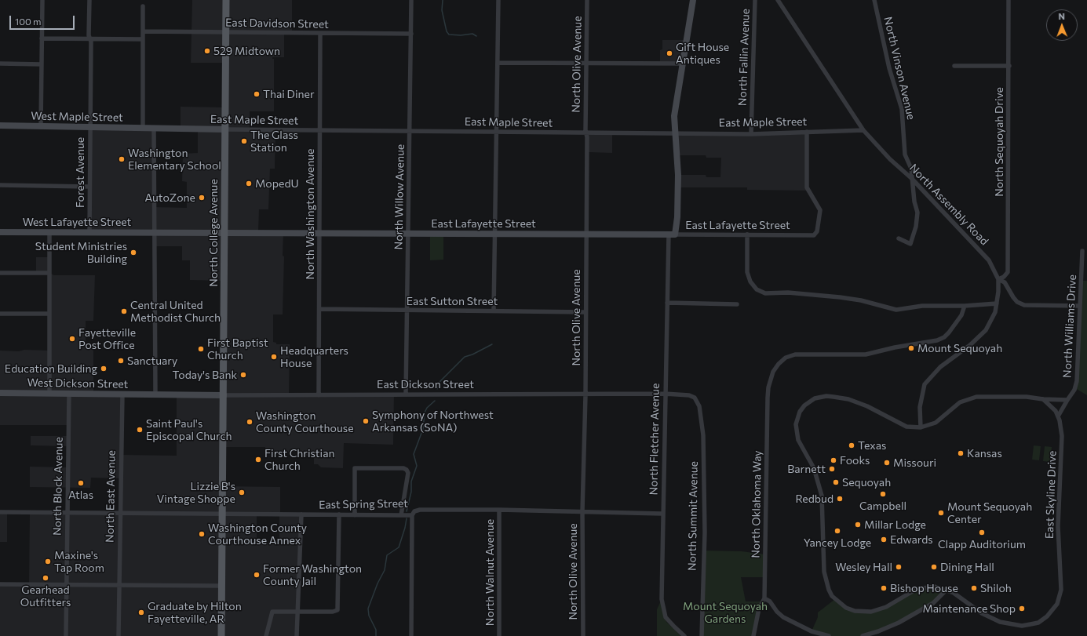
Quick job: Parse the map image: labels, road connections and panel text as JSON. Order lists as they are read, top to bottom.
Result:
{
  "streets": {
    "main road": [
      "West Maple Street",
      "East Maple Street",
      "West Lafayette Street",
      "East Lafayette Street",
      "North College Avenue",
      "West Dickson Street",
      "East Dickson Street"
    ],
    "street": [
      "East Davidson Street",
      "North Fallin Avenue",
      "North Olive Avenue",
      "North Vinson Avenue",
      "North Sequoyah Drive",
      "Forest Avenue",
      "North Willow Avenue",
      "North Assembly Road",
      "North Washington Avenue",
      "East Sutton Street",
      "North Williams Drive",
      "North Fletcher Avenue",
      "North Block Avenue",
      "East Skyline Drive",
      "North East Avenue",
      "East Spring Street",
      "North Oklahoma Way",
      "North Summit Avenue",
      "North Walnut Avenue"
    ]
  },
  "crossings": [
    ["East Davidson Street", "North Willow Avenue"],
    ["East Davidson Street", "North Washington Avenue"],
    ["East Davidson Street", "North College Avenue"],
    ["North Fallin Avenue", "East Maple Street"],
    ["North Olive Avenue", "East Maple Street"],
    ["North Olive Avenue", "East Lafayette Street"],
    ["North Olive Avenue", "East Sutton Street"],
    ["North Olive Avenue", "East Dickson Street"],
    ["North Olive Avenue", "East Spring Street"],
    ["North Vinson Avenue", "North Assembly Road"],
    ["West Maple Street", "East Maple Street"],
    ["West Maple Street", "Forest Avenue"],
    ["East Maple Street", "North Willow Avenue"],
    ["East Maple Street", "North Assembly Road"],
    ["East Maple Street", "North Washington Avenue"],
    ["East Maple Street", "East Lafayette Street"],
    ["East Maple Street", "North College Avenue"],
    ["North Sequoyah Drive", "North Assembly Road"],
    ["Forest Avenue", "West Lafayette Street"],
    ["North Willow Avenue", "East Lafayette Street"],
    ["North Willow Avenue", "East Sutton Street"],
    ["North Willow Avenue", "East Dickson Street"],
    ["North Washington Avenue", "East Lafayette Street"],
    ["North Washington Avenue", "East Sutton Street"],
    ["North Washington Avenue", "East Dickson Street"],
    ["West Lafayette Street", "East Lafayette Street"],
    ["East Lafayette Street", "North College Avenue"],
    ["East Lafayette Street", "North Fletcher Avenue"],
    ["North College Avenue", "East Dickson Street"],
    ["North College Avenue", "East Spring Street"],
    ["North Williams Drive", "East Skyline Drive"],
    ["West Dickson Street", "East Dickson Street"],
    ["West Dickson Street", "North Block Avenue"],
    ["West Dickson Street", "North East Avenue"],
    ["East Dickson Street", "North Fletcher Avenue"],
    ["East Dickson Street", "North Summit Avenue"],
    ["North Fletcher Avenue", "East Spring Street"],
    ["North Block Avenue", "East Spring Street"],
    ["North East Avenue", "East Spring Street"],
    ["East Spring Street", "North Walnut Avenue"]
  ],
  "parks": ["Mount Sequoyah Gardens"],
  "places": [
    "529 Midtown",
    "Gift House Antiques",
    "Thai Diner",
    "The Glass Station",
    "Washington Elementary School",
    "MopedU",
    "AutoZone",
    "Student Ministries Building",
    "Central United Methodist Church",
    "Fayetteville Post Office",
    "Mount Sequoyah",
    "First Baptist Church",
    "Headquarters House",
    "Sanctuary",
    "Education Building",
    "Today's Bank",
    "Symphony of Northwest Arkansas (SoNA)",
    "Washington County Courthouse",
    "Saint Paul's Episcopal Church",
    "Texas",
    "Kansas",
    "First Christian Church",
    "Fooks",
    "Missouri",
    "Barnett",
    "Sequoyah",
    "Atlas",
    "Lizzie B's Vintage Shoppe",
    "Campbell",
    "Redbud",
    "Mount Sequoyah Center",
    "Millar Lodge",
    "Yancey Lodge",
    "Clapp Auditorium",
    "Washington County Courthouse Annex",
    "Edwards",
    "Maxine's Tap Room",
    "Wesley Hall",
    "Dining Hall",
    "Former Washington County Jail",
    "Gearhead Outfitters",
    "Bishop House",
    "Shiloh",
    "Maintenance Shop",
    "Graduate by Hilton Fayetteville, AR"
  ],
  "scale_bar": "100 m",
  "north": "top"
}
